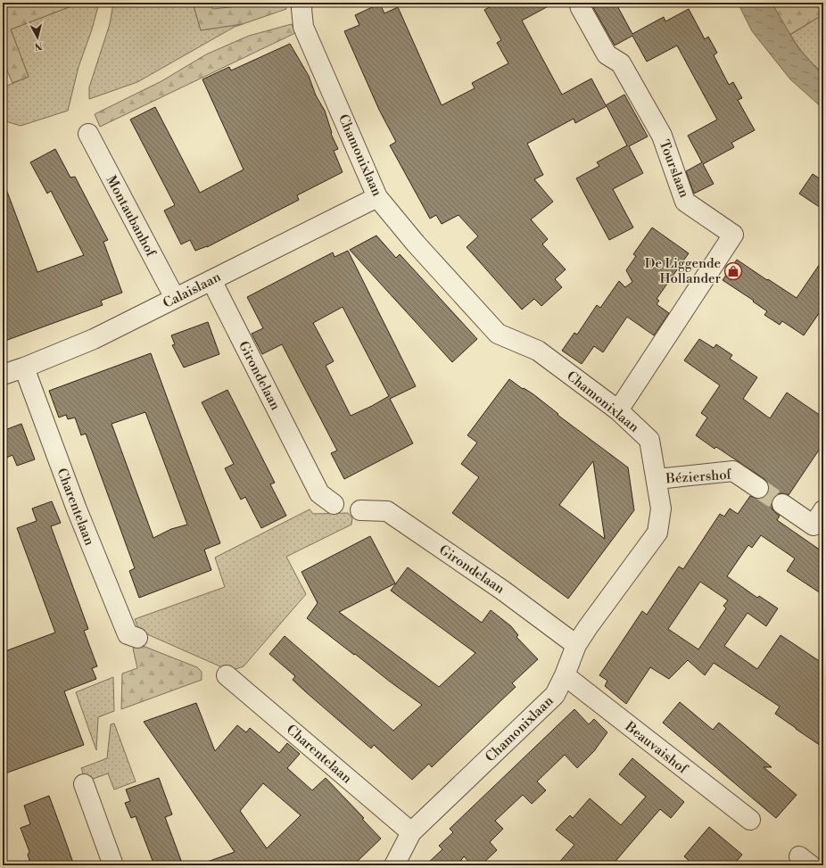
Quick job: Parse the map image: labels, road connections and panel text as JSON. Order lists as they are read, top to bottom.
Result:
{
  "streets": {
    "street": [
      "Chamonixlaan",
      "Tourslaan",
      "Montaubanhof",
      "Calaislaan",
      "Girondelaan",
      "Béziershof",
      "Charentelaan",
      "Beauvaishof"
    ]
  },
  "crossings": [
    ["Chamonixlaan", "Tourslaan"],
    ["Chamonixlaan", "Calaislaan"],
    ["Chamonixlaan", "Girondelaan"],
    ["Chamonixlaan", "Béziershof"],
    ["Chamonixlaan", "Charentelaan"],
    ["Chamonixlaan", "Beauvaishof"],
    ["Montaubanhof", "Calaislaan"],
    ["Calaislaan", "Girondelaan"],
    ["Calaislaan", "Charentelaan"]
  ],
  "places": {
    "shop": ["De Liggende Hollander"]
  },
  "north": "bottom"
}
